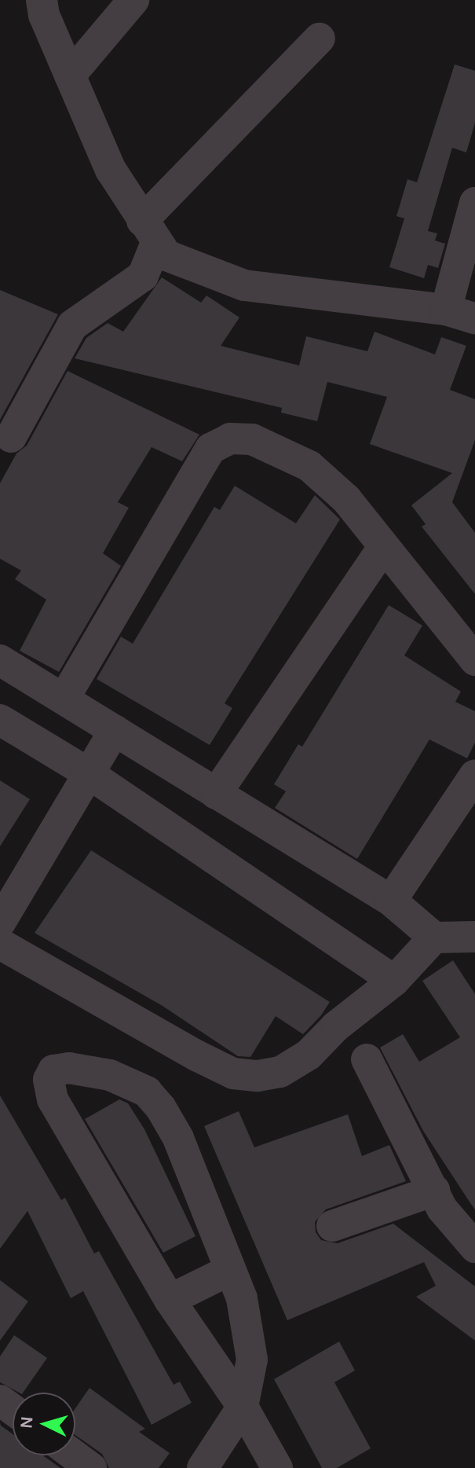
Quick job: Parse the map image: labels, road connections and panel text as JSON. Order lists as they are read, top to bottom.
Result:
{
  "north": "left"
}
